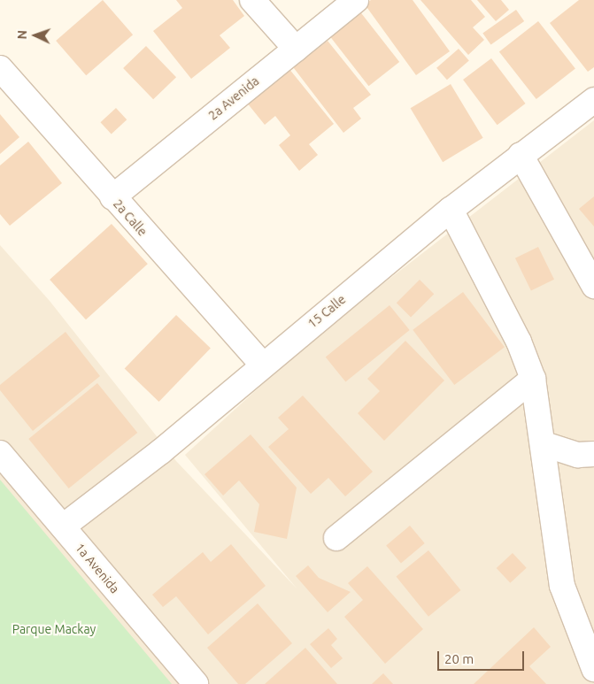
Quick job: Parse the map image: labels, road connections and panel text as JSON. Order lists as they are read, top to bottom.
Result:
{
  "streets": {
    "street": [
      "2a Avenida",
      "2a Calle",
      "15 Calle",
      "1a Avenida"
    ]
  },
  "crossings": [
    ["2a Avenida", "2a Calle"],
    ["2a Calle", "15 Calle"],
    ["15 Calle", "1a Avenida"]
  ],
  "parks": ["Parque Mackay"],
  "scale_bar": "20 m",
  "north": "left"
}
